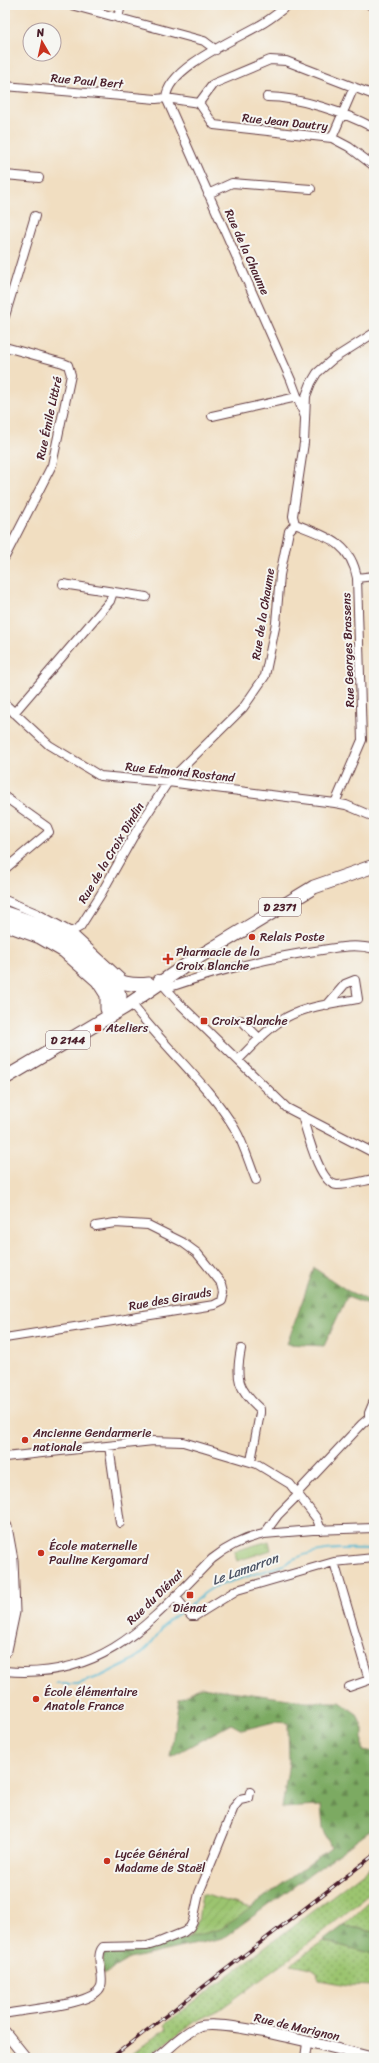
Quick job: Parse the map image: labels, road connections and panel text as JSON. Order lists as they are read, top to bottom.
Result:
{
  "streets": {
    "main road": ["D 2371", "D 2144"],
    "street": [
      "Rue Paul Bert",
      "Rue Jean Dautry",
      "Rue de la Chaume",
      "Rue Émile Littré",
      "Rue Georges Brassens",
      "Rue Edmond Rostand",
      "Rue de la Croix Dindin",
      "Rue des Girauds",
      "Rue du Diénat",
      "Rue de Marignon"
    ]
  },
  "crossings": [
    ["Rue Paul Bert", "Rue Jean Dautry"],
    ["Rue Paul Bert", "Rue de la Chaume"],
    ["Rue de la Chaume", "Rue Georges Brassens"],
    ["Rue de la Chaume", "Rue Edmond Rostand"],
    ["Rue de la Chaume", "Rue de la Croix Dindin"],
    ["Rue Georges Brassens", "Rue Edmond Rostand"],
    ["Rue Edmond Rostand", "Rue de la Croix Dindin"],
    ["D 2371", "D 2144"]
  ],
  "water": ["Le Lamarron"],
  "places": {
    "other": [
      "Relais Poste",
      "Ancienne Gendarmerie nationale",
      "École maternelle Pauline Kergomard",
      "École élémentaire Anatole France",
      "Lycée Général Madame de Staël"
    ],
    "health": ["Pharmacie de la Croix Blanche"],
    "transit": ["Croix-Blanche", "Ateliers", "Diénat"]
  },
  "north": "top"
}
